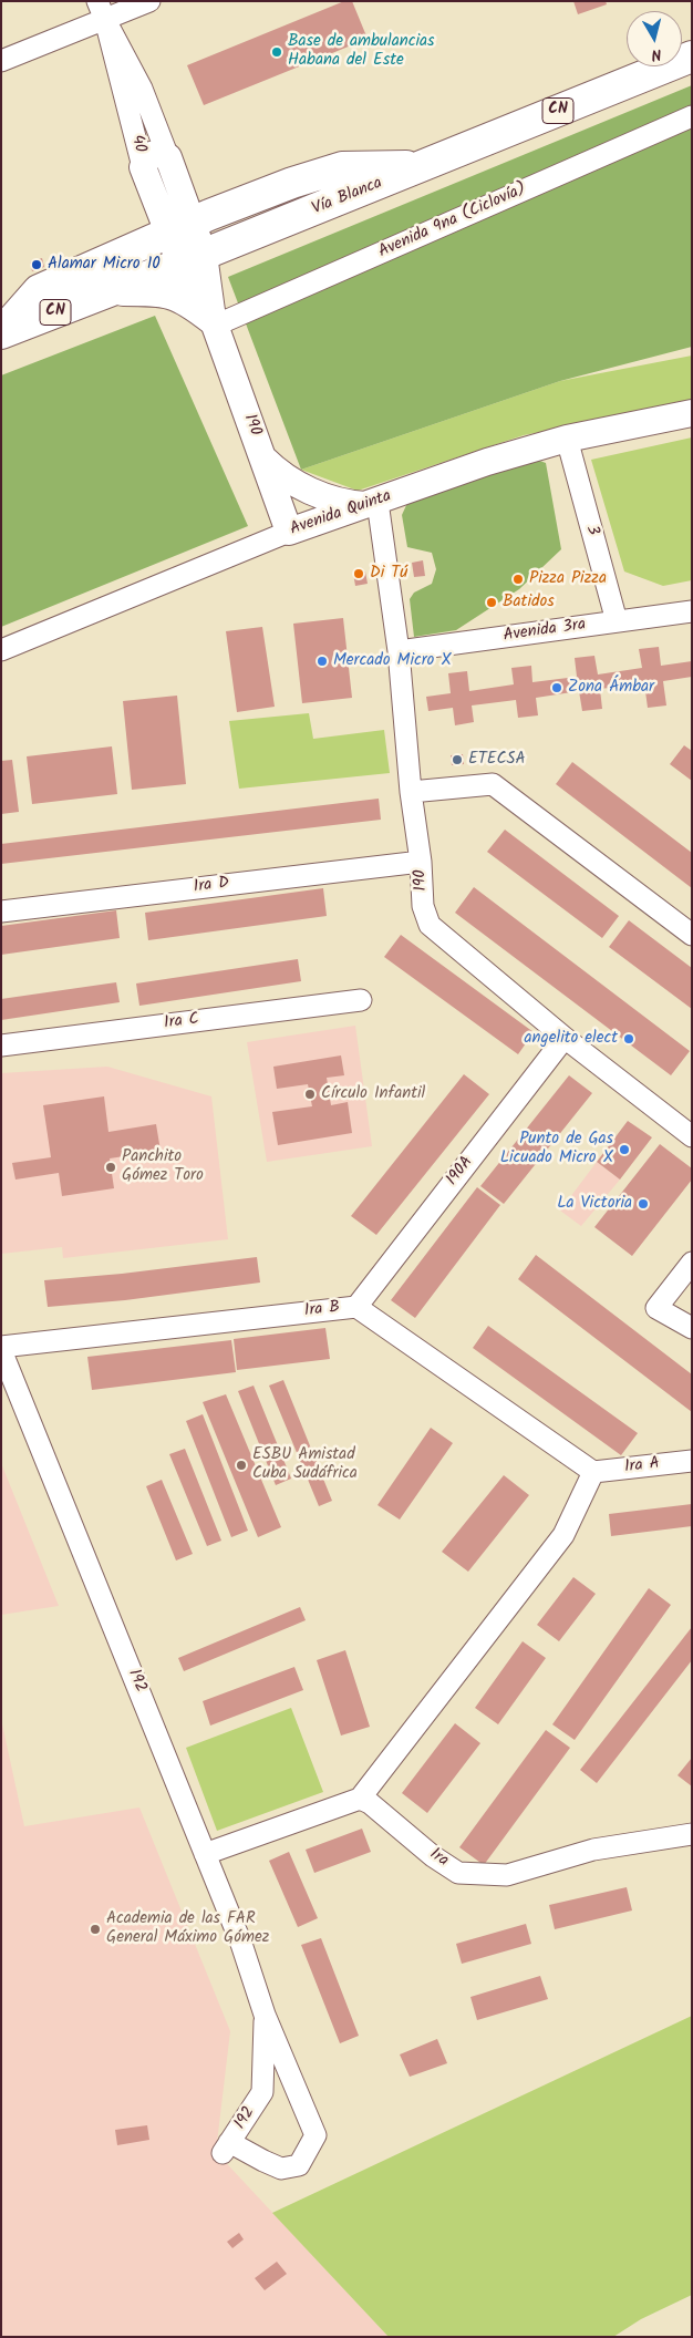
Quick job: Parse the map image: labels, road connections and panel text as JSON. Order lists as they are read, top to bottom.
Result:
{
  "streets": {
    "highway": ["CN", "Vía Blanca"],
    "main road": ["40", "190", "Avenida Quinta"],
    "street": [
      "Avenida 9na (Ciclovía)",
      "3",
      "Avenida 3ra",
      "1ra D",
      "1ra C",
      "190A",
      "1ra B",
      "1ra A",
      "192",
      "1ra"
    ]
  },
  "crossings": [
    ["40", "Vía Blanca"],
    ["40", "190"],
    ["Vía Blanca", "190"],
    ["Avenida 9na (Ciclovía)", "190"],
    ["190", "Avenida Quinta"],
    ["190", "Avenida 3ra"],
    ["190", "1ra D"],
    ["190", "190A"],
    ["Avenida Quinta", "3"],
    ["3", "Avenida 3ra"],
    ["190A", "1ra B"],
    ["1ra B", "1ra A"],
    ["1ra B", "192"]
  ],
  "places": [
    "Base de ambulancias Habana del Este",
    "Alamar Micro 10",
    "Di Tú",
    "Pizza Pizza",
    "Batidos",
    "Mercado Micro X",
    "Zona Ámbar",
    "ETECSA",
    "angelito elect",
    "Círculo Infantil",
    "Punto de Gas Licuado Micro X",
    "Panchito Gómez Toro",
    "La Victoria",
    "ESBU Amistad Cuba Sudáfrica",
    "Academia de las FAR General Máximo Gómez"
  ],
  "north": "bottom"
}
